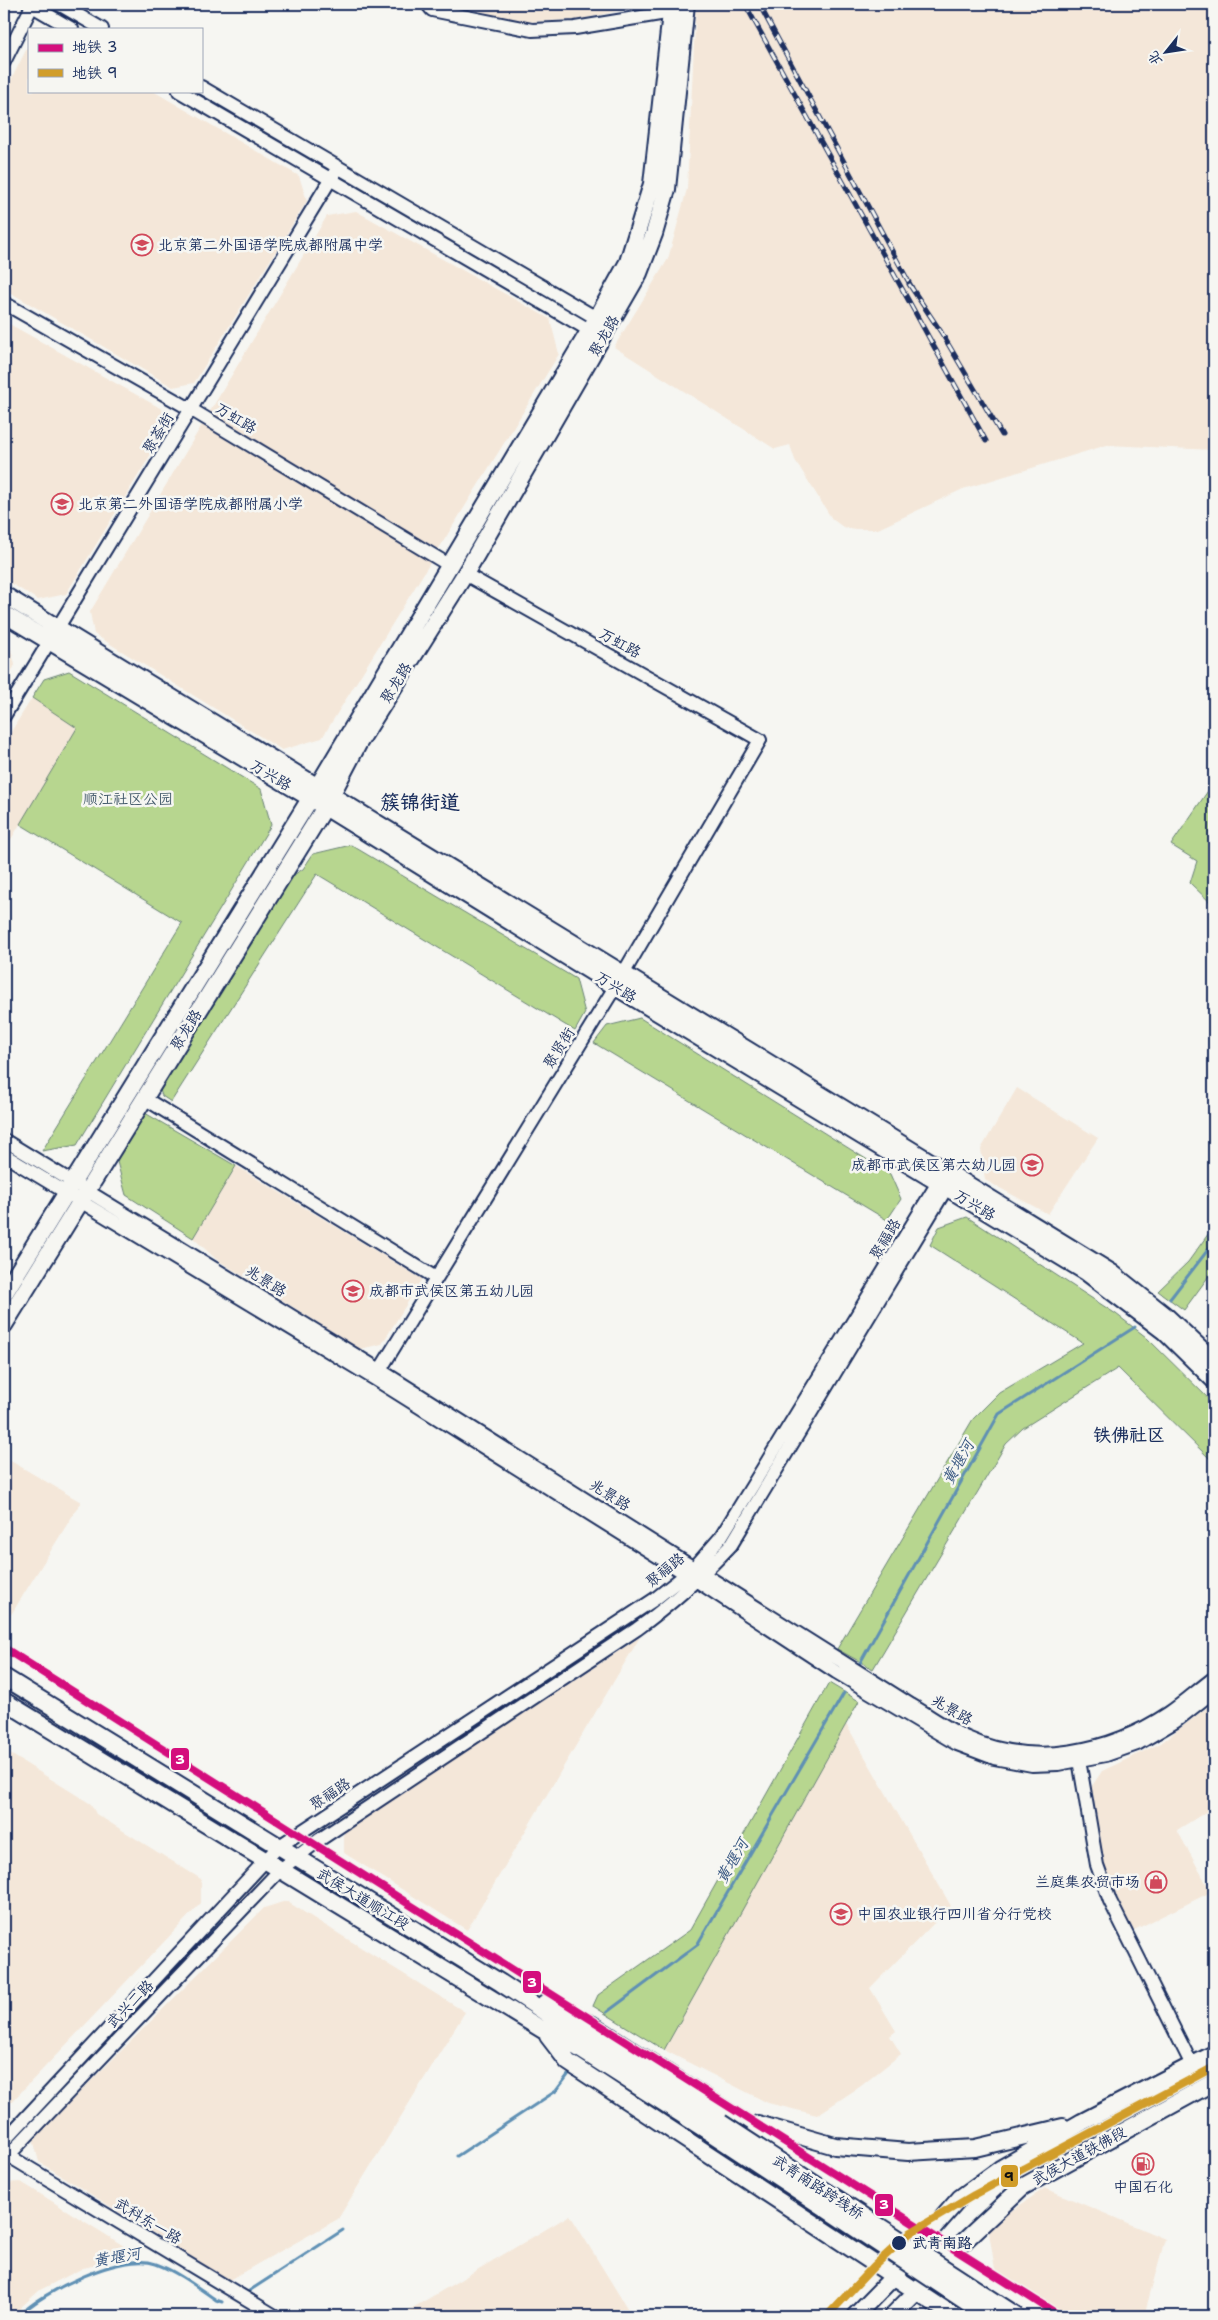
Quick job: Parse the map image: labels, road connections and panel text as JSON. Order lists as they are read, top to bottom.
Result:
{
  "streets": {
    "main road": [
      "聚龙路",
      "万兴路",
      "武侯大道顺江段",
      "武侯大道铁佛段",
      "武青南路跨线桥"
    ],
    "street": [
      "万虹路",
      "聚荟街",
      "聚贤街",
      "聚福路",
      "兆景路",
      "武兴二路",
      "武科东一路"
    ]
  },
  "crossings": [
    ["聚龙路", "万虹路"],
    ["聚龙路", "万兴路"],
    ["聚龙路", "兆景路"],
    ["万虹路", "聚荟街"],
    ["万虹路", "聚贤街"],
    ["聚荟街", "万兴路"],
    ["万兴路", "聚贤街"],
    ["万兴路", "聚福路"],
    ["聚贤街", "兆景路"],
    ["聚福路", "兆景路"],
    ["聚福路", "武侯大道顺江段"],
    ["聚福路", "武兴二路"],
    ["兆景路", "武兴二路"],
    ["武侯大道顺江段", "武兴二路"],
    ["武侯大道顺江段", "武青南路跨线桥"],
    ["武兴二路", "武科东一路"]
  ],
  "districts": ["簇锦街道", "铁佛社区"],
  "water": ["黄堰河"],
  "parks": ["顺江社区公园"],
  "places": {
    "school or university": [
      "北京第二外国语学院成都附属中学",
      "北京第二外国语学院成都附属小学",
      "成都市武侯区第六幼儿园",
      "成都市武侯区第五幼儿园",
      "中国农业银行四川省分行党校"
    ],
    "shop": ["兰庭集农贸市场"],
    "fuel station": ["中国石化"],
    "other": ["武青南路"]
  },
  "lines": ["metro line 3", "metro line 9"],
  "legend": ["地铁 3", "地铁 9"],
  "north": "bottom left"
}
